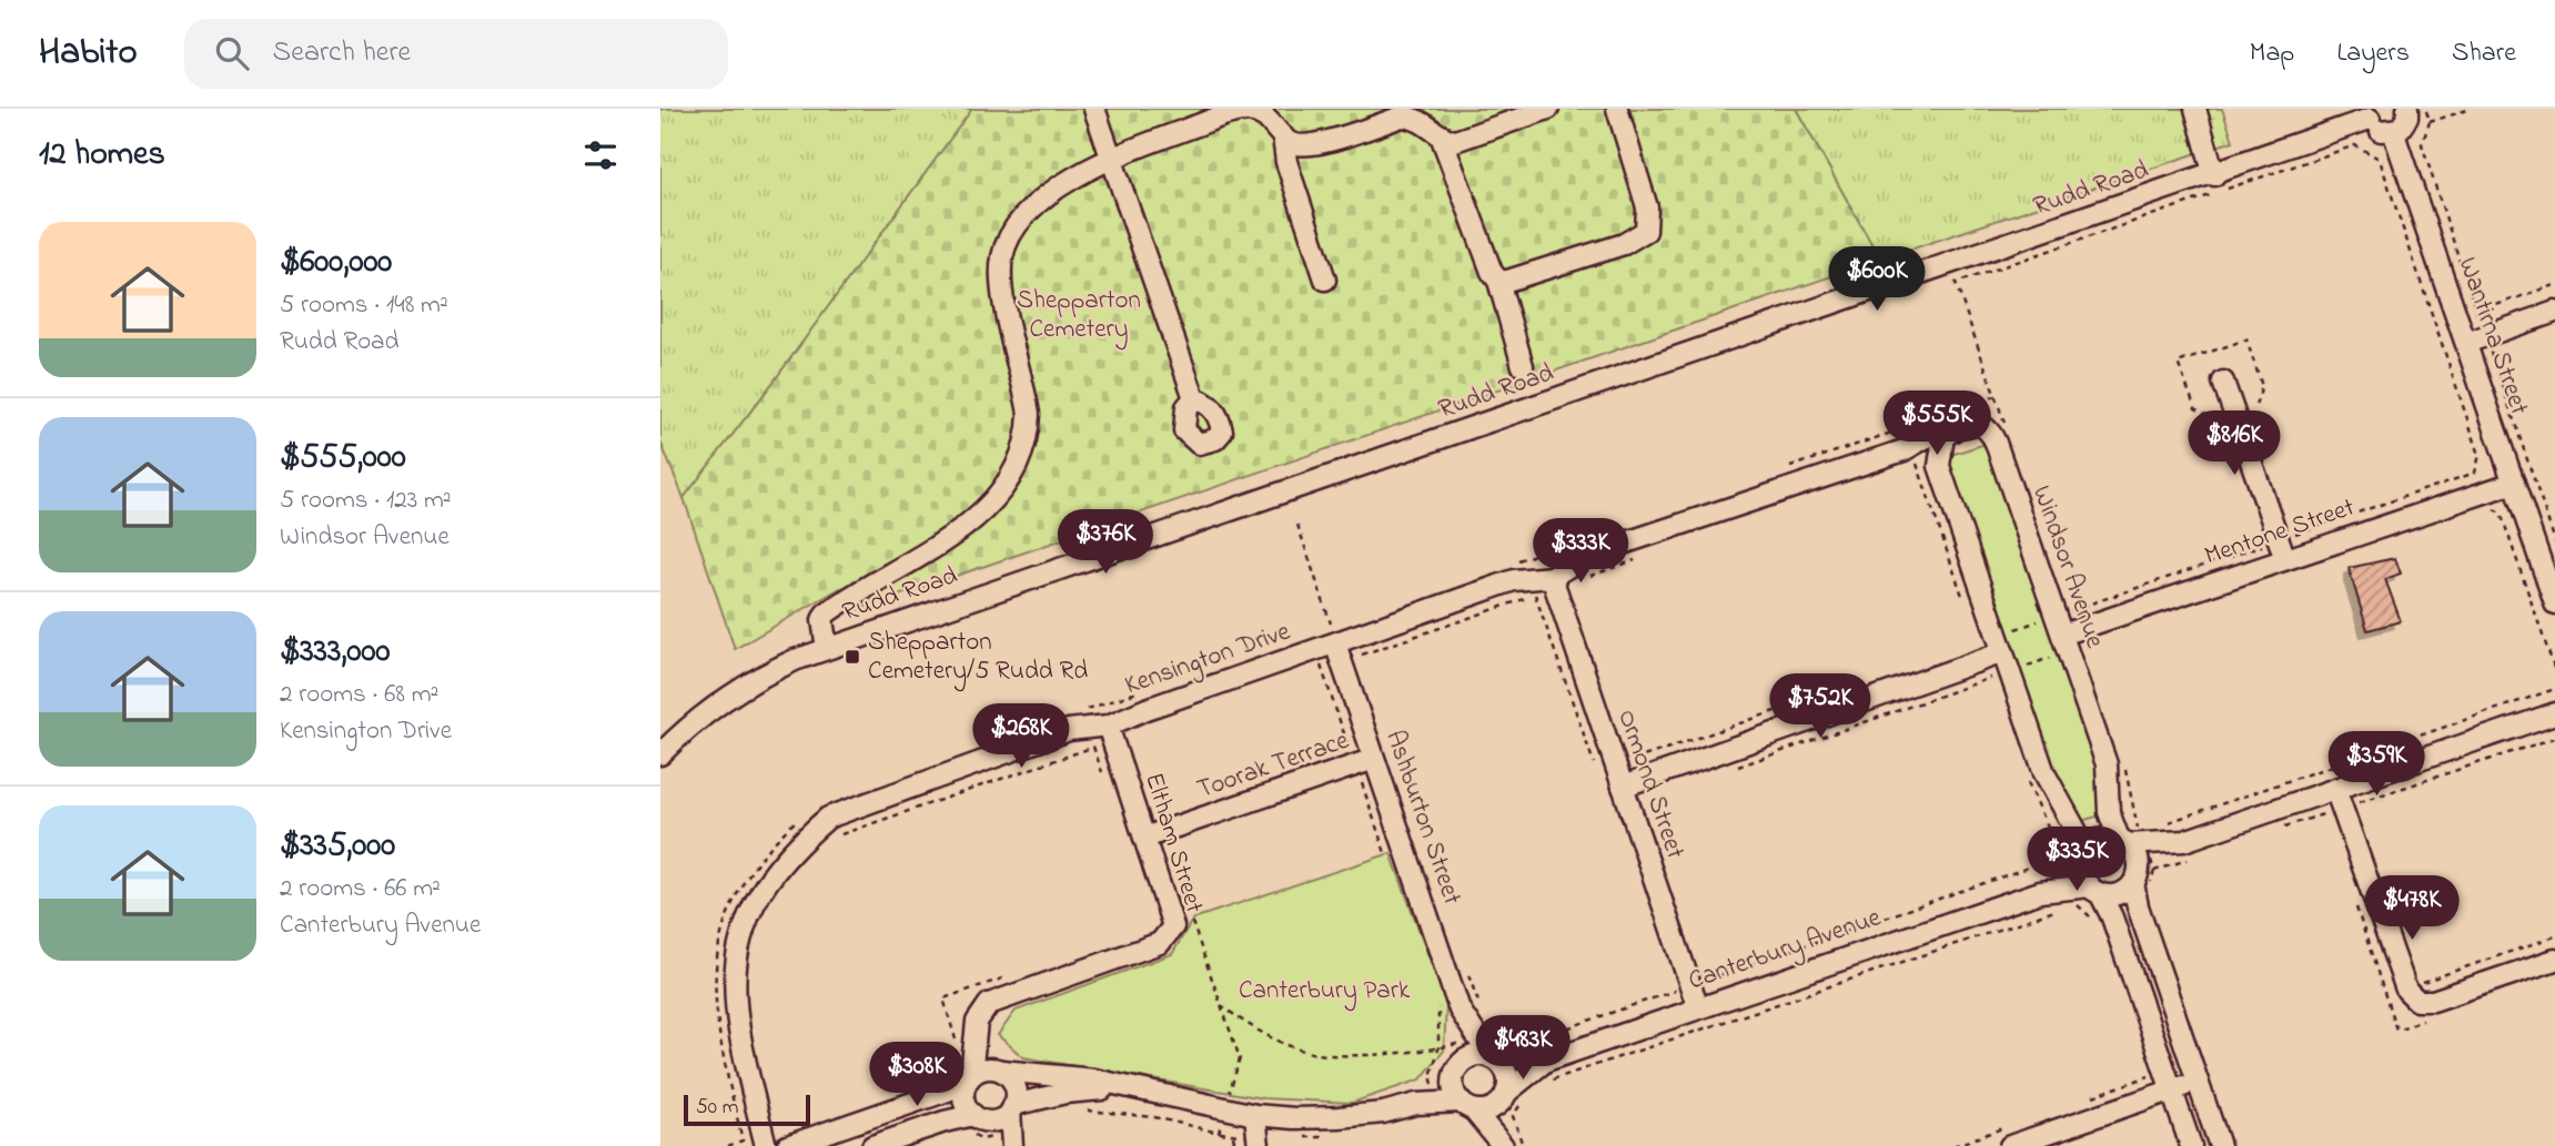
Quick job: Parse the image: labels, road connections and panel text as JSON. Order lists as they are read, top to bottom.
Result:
{
  "streets": {
    "street": [
      "Rudd Road",
      "Wantirna Street",
      "Mentone Street",
      "Windsor Avenue",
      "Kensington Drive",
      "Toorak Terrace",
      "Ormond Street",
      "Ashburton Street",
      "Eltham Street",
      "Canterbury Avenue"
    ]
  },
  "crossings": [
    ["Rudd Road", "Wantirna Street"],
    ["Wantirna Street", "Mentone Street"],
    ["Mentone Street", "Windsor Avenue"],
    ["Windsor Avenue", "Kensington Drive"],
    ["Windsor Avenue", "Canterbury Avenue"],
    ["Kensington Drive", "Ormond Street"],
    ["Kensington Drive", "Ashburton Street"],
    ["Kensington Drive", "Eltham Street"],
    ["Toorak Terrace", "Ashburton Street"],
    ["Toorak Terrace", "Eltham Street"],
    ["Ormond Street", "Canterbury Avenue"],
    ["Ashburton Street", "Canterbury Avenue"]
  ],
  "parks": ["Shepparton Cemetery", "Canterbury Park"],
  "places": {
    "transit": ["Shepparton Cemetery/5 Rudd Rd"]
  },
  "scale_bar": "50 m",
  "page": {
    "header": "Habito",
    "search": "Search here",
    "nav": ["Map", "Layers", "Share"],
    "heading": "12 homes",
    "list": [
      {
        "name": "$600,000",
        "note": "5 rooms · 148 m² · Rudd Road"
      },
      {
        "name": "$555,000",
        "note": "5 rooms · 123 m² · Windsor Avenue"
      },
      {
        "name": "$333,000",
        "note": "2 rooms · 68 m² · Kensington Drive"
      },
      {
        "name": "$335,000",
        "note": "2 rooms · 66 m² · Canterbury Avenue"
      }
    ],
    "price": [
      "$600K",
      "$555K",
      "$816K",
      "$376K",
      "$333K",
      "$752K",
      "$268K",
      "$359K",
      "$335K",
      "$478K",
      "$483K",
      "$308K"
    ],
    "scale": "50 m"
  }
}
